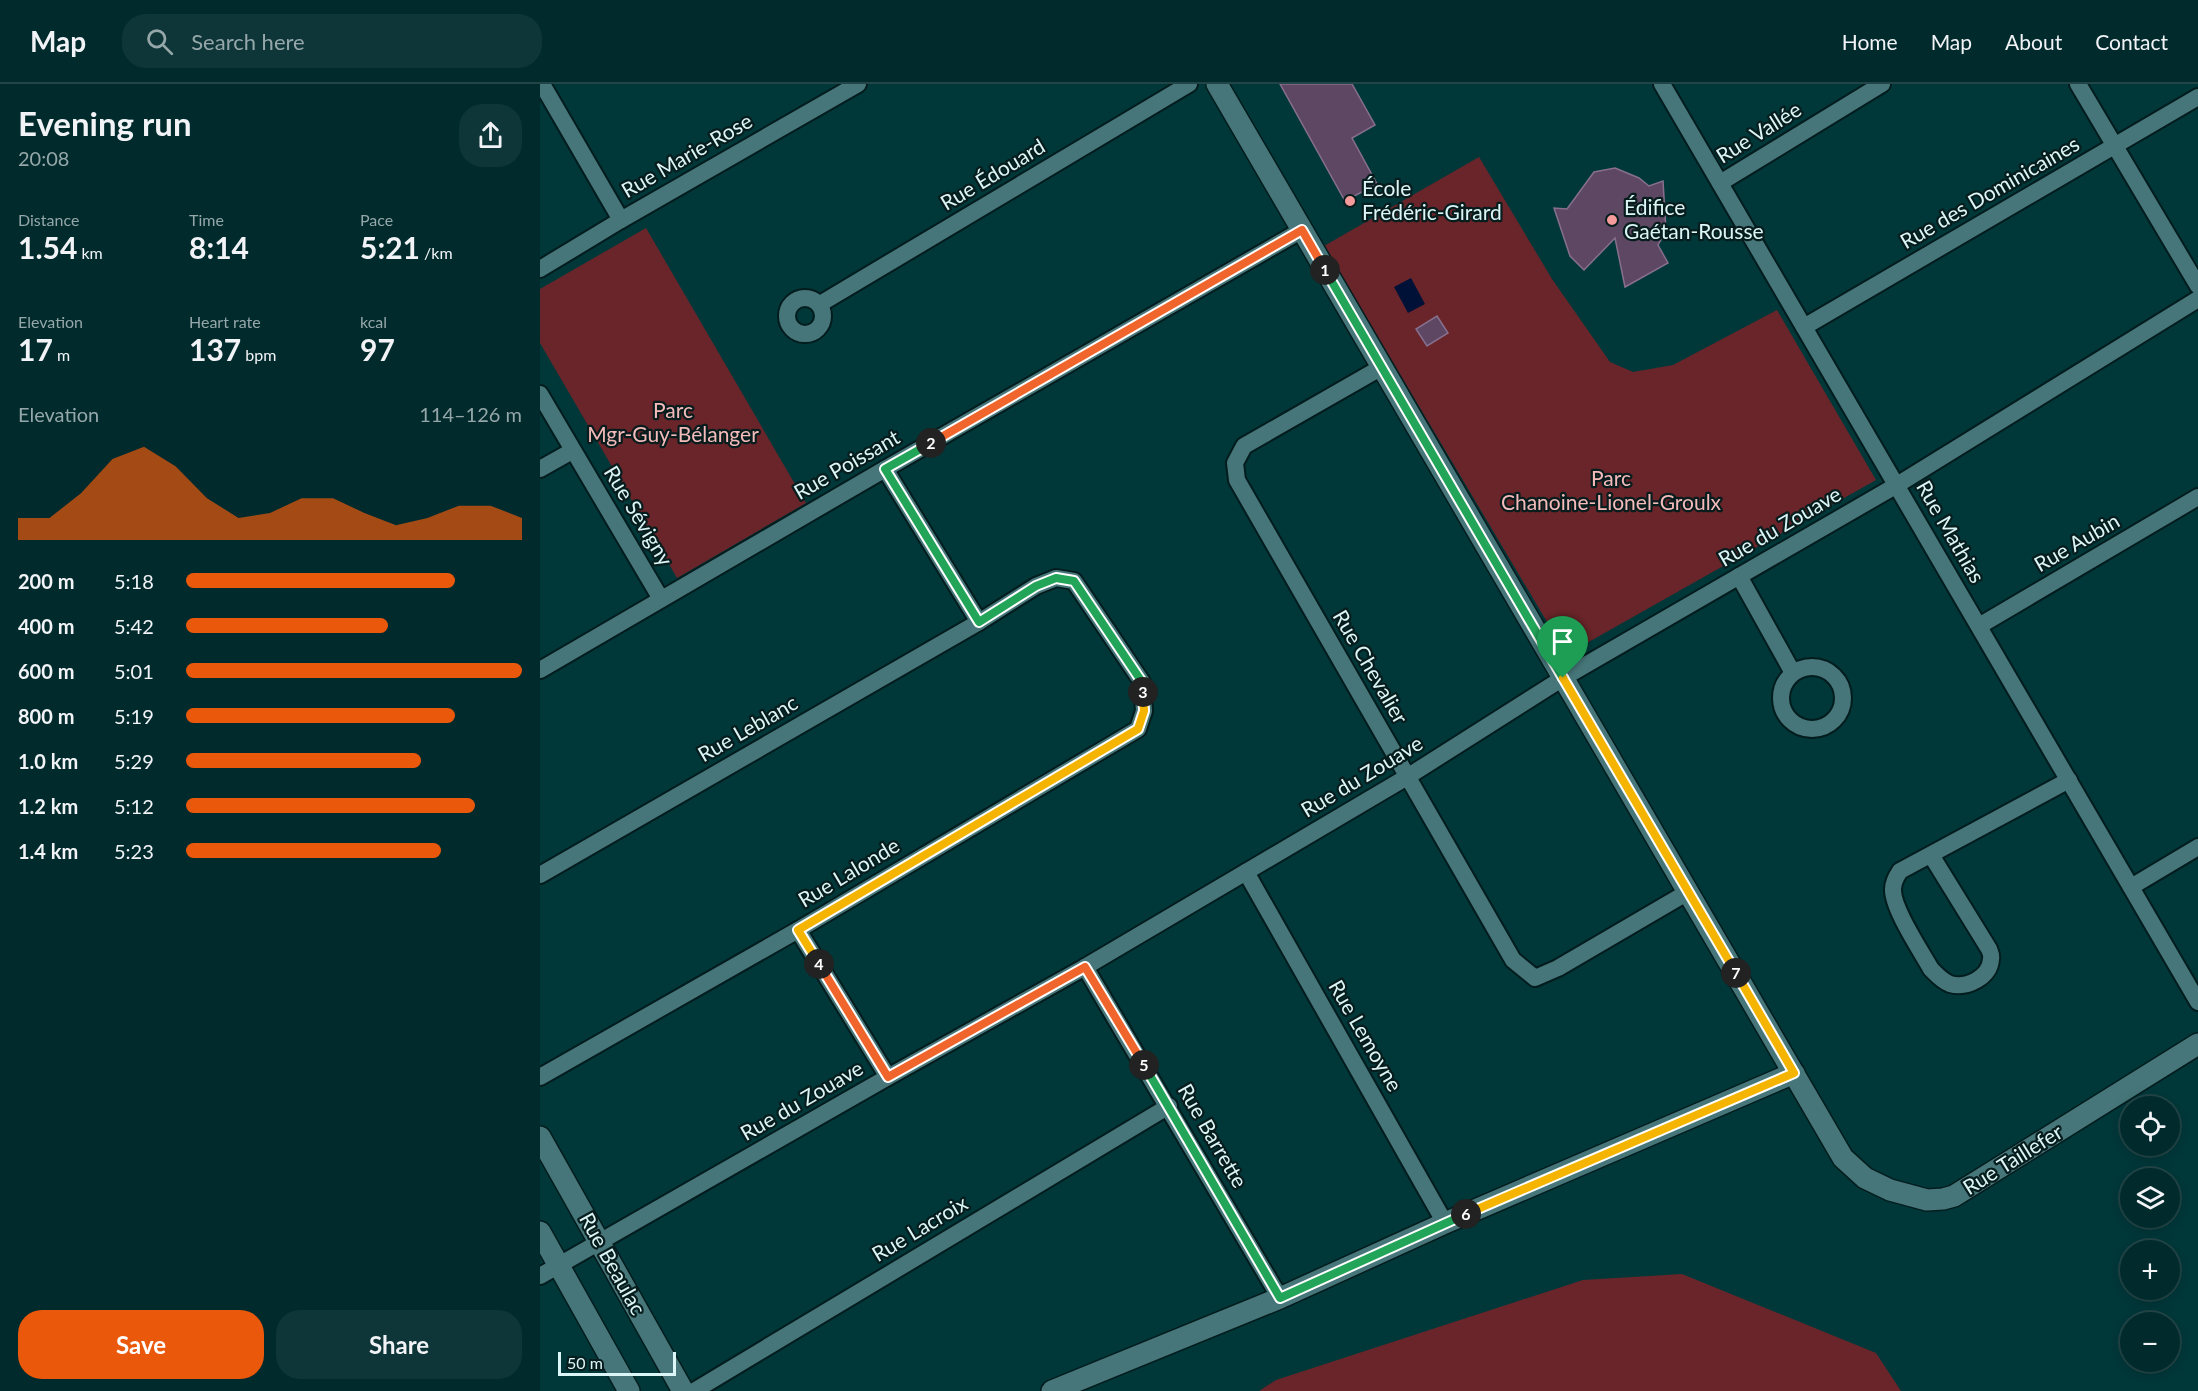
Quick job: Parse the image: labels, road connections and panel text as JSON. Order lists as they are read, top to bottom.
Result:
{
  "streets": {
    "street": [
      "Rue Vallée",
      "Rue Marie-Rose",
      "Rue Édouard",
      "Rue des Dominicaines",
      "Rue Poissant",
      "Rue Sévigny",
      "Rue du Zouave",
      "Rue Mathias",
      "Rue Aubin",
      "Rue Chevalier",
      "Rue Leblanc",
      "Rue Lalonde",
      "Rue Lemoyne",
      "Rue Barrette",
      "Rue Taillefer",
      "Rue Lacroix",
      "Rue Beaulac"
    ]
  },
  "crossings": [
    ["Rue Vallée", "Rue Mathias"],
    ["Rue des Dominicaines", "Rue Mathias"],
    ["Rue Poissant", "Rue Sévigny"],
    ["Rue Poissant", "Rue Taillefer"],
    ["Rue du Zouave", "Rue Mathias"],
    ["Rue du Zouave", "Rue Chevalier"],
    ["Rue du Zouave", "Rue Lemoyne"],
    ["Rue du Zouave", "Rue Barrette"],
    ["Rue du Zouave", "Rue Taillefer"],
    ["Rue du Zouave", "Rue Beaulac"],
    ["Rue Mathias", "Rue Aubin"],
    ["Rue Chevalier", "Rue Taillefer"],
    ["Rue Leblanc", "Rue Lalonde"],
    ["Rue Barrette", "Rue Lacroix"]
  ],
  "parks": ["Parc Mgr-Guy-Bélanger", "Parc Chanoine-Lionel-Groulx"],
  "places": ["École Frédéric-Girard", "Édifice Gaétan-Rousse"],
  "scale_bar": "50 m",
  "page": {
    "header": "Map",
    "search": "Search here",
    "nav": [
      "Home",
      "Map",
      "About",
      "Contact"
    ],
    "heading": ["Evening run", "20:08"],
    "stats": [
      ["Distance", "1.54 km"],
      ["Time", "8:14"],
      ["Pace", "5:21 /km"],
      ["Elevation", "17 m"],
      ["Heart rate", "137 bpm"],
      ["kcal", "97"]
    ],
    "pins": [
      "1",
      "2",
      "3",
      "4",
      "7",
      "5",
      "6"
    ],
    "chart": ["Elevation", "114–126 m"],
    "list": [
      {
        "name": "200 m",
        "note": "5:18"
      },
      {
        "name": "400 m",
        "note": "5:42"
      },
      {
        "name": "600 m",
        "note": "5:01"
      },
      {
        "name": "800 m",
        "note": "5:19"
      },
      {
        "name": "1.0 km",
        "note": "5:29"
      },
      {
        "name": "1.2 km",
        "note": "5:12"
      },
      {
        "name": "1.4 km",
        "note": "5:23"
      }
    ],
    "map_buttons": ["+", "−"],
    "buttons": ["Save", "Share"],
    "scale": "50 m"
  }
}
